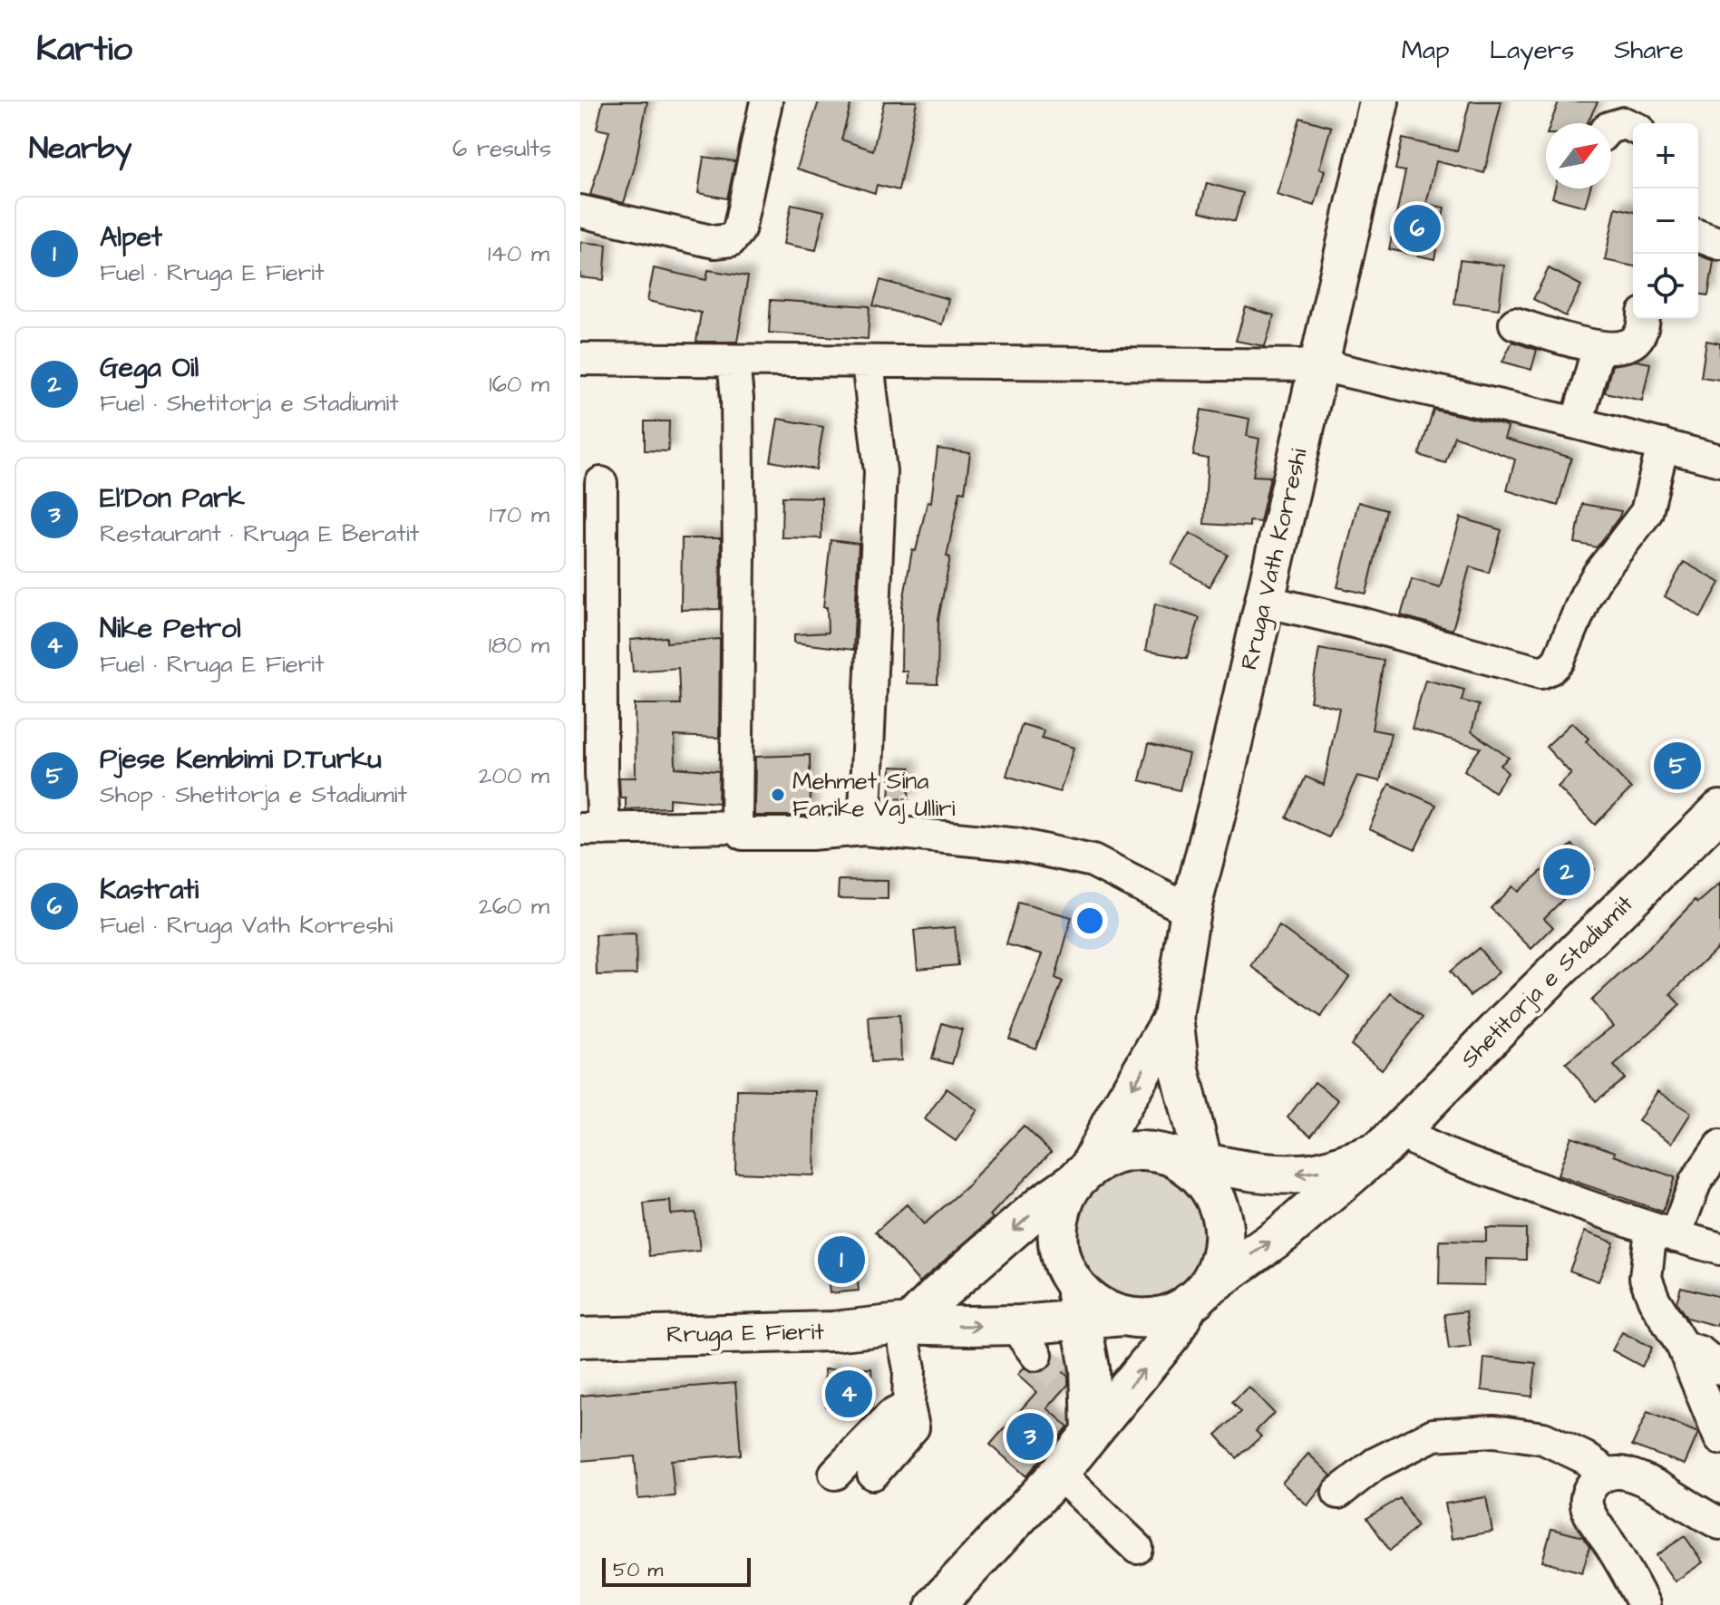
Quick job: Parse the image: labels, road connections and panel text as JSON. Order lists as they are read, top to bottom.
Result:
{
  "streets": {
    "main road": ["Rruga Vath Korreshi", "Shetitorja e Stadiumit", "Rruga E Fierit"]
  },
  "crossings": [
    ["Rruga Vath Korreshi", "Shetitorja e Stadiumit"],
    ["Rruga Vath Korreshi", "Rruga E Fierit"],
    ["Shetitorja e Stadiumit", "Rruga E Fierit"]
  ],
  "places": ["Mehmet Sina Farike Vaj Ulliri"],
  "scale_bar": "50 m",
  "north": "top right",
  "page": {
    "header": "Kartio",
    "nav": ["Map", "Layers", "Share"],
    "heading": ["Nearby", "6 results"],
    "map_buttons": ["+", "−"],
    "list": [
      {
        "mark": "1",
        "name": "Alpet",
        "note": "Fuel · Rruga E Fierit",
        "value": "140 m"
      },
      {
        "mark": "2",
        "name": "Gega Oil",
        "note": "Fuel · Shetitorja e Stadiumit",
        "value": "160 m"
      },
      {
        "mark": "3",
        "name": "El'Don Park",
        "note": "Restaurant · Rruga E Beratit",
        "value": "170 m"
      },
      {
        "mark": "4",
        "name": "Nike Petrol",
        "note": "Fuel · Rruga E Fierit",
        "value": "180 m"
      },
      {
        "mark": "5",
        "name": "Pjese Kembimi D.Turku",
        "note": "Shop · Shetitorja e Stadiumit",
        "value": "200 m"
      },
      {
        "mark": "6",
        "name": "Kastrati",
        "note": "Fuel · Rruga Vath Korreshi",
        "value": "260 m"
      }
    ],
    "pins": [
      "6",
      "5",
      "2",
      "1",
      "4",
      "3"
    ],
    "scale": "50 m"
  }
}
